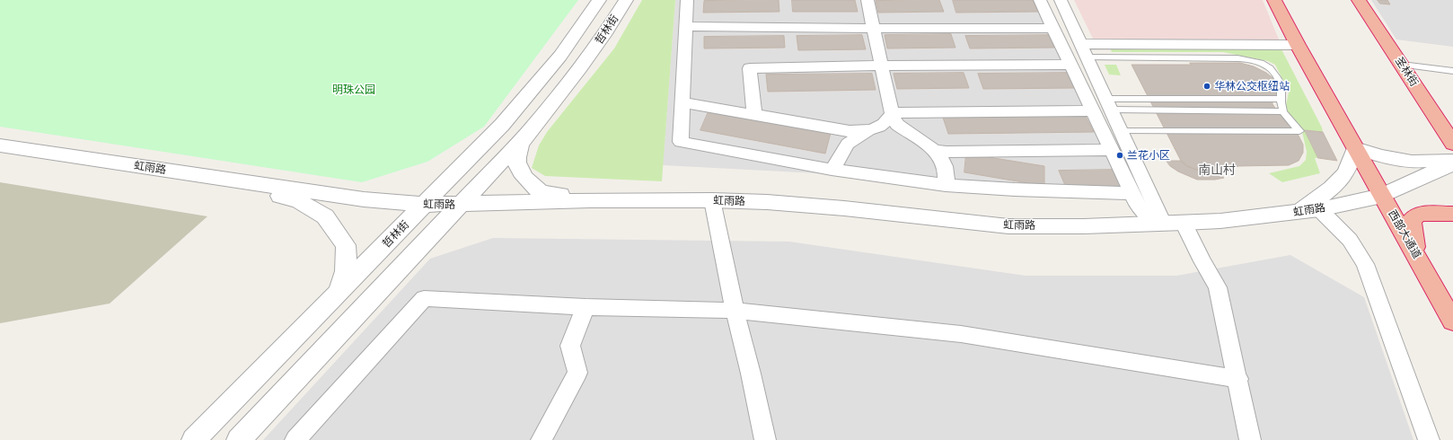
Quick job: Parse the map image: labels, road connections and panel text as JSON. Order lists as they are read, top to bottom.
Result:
{
  "streets": {
    "highway": ["圣林街", "西部大通道"],
    "street": ["哲林街", "虹雨路"]
  },
  "crossings": [
    ["哲林街", "虹雨路"],
    ["虹雨路", "西部大通道"]
  ],
  "districts": ["南山村"],
  "parks": ["明珠公园"],
  "places": ["华林公交枢纽站", "兰花小区"]
}
